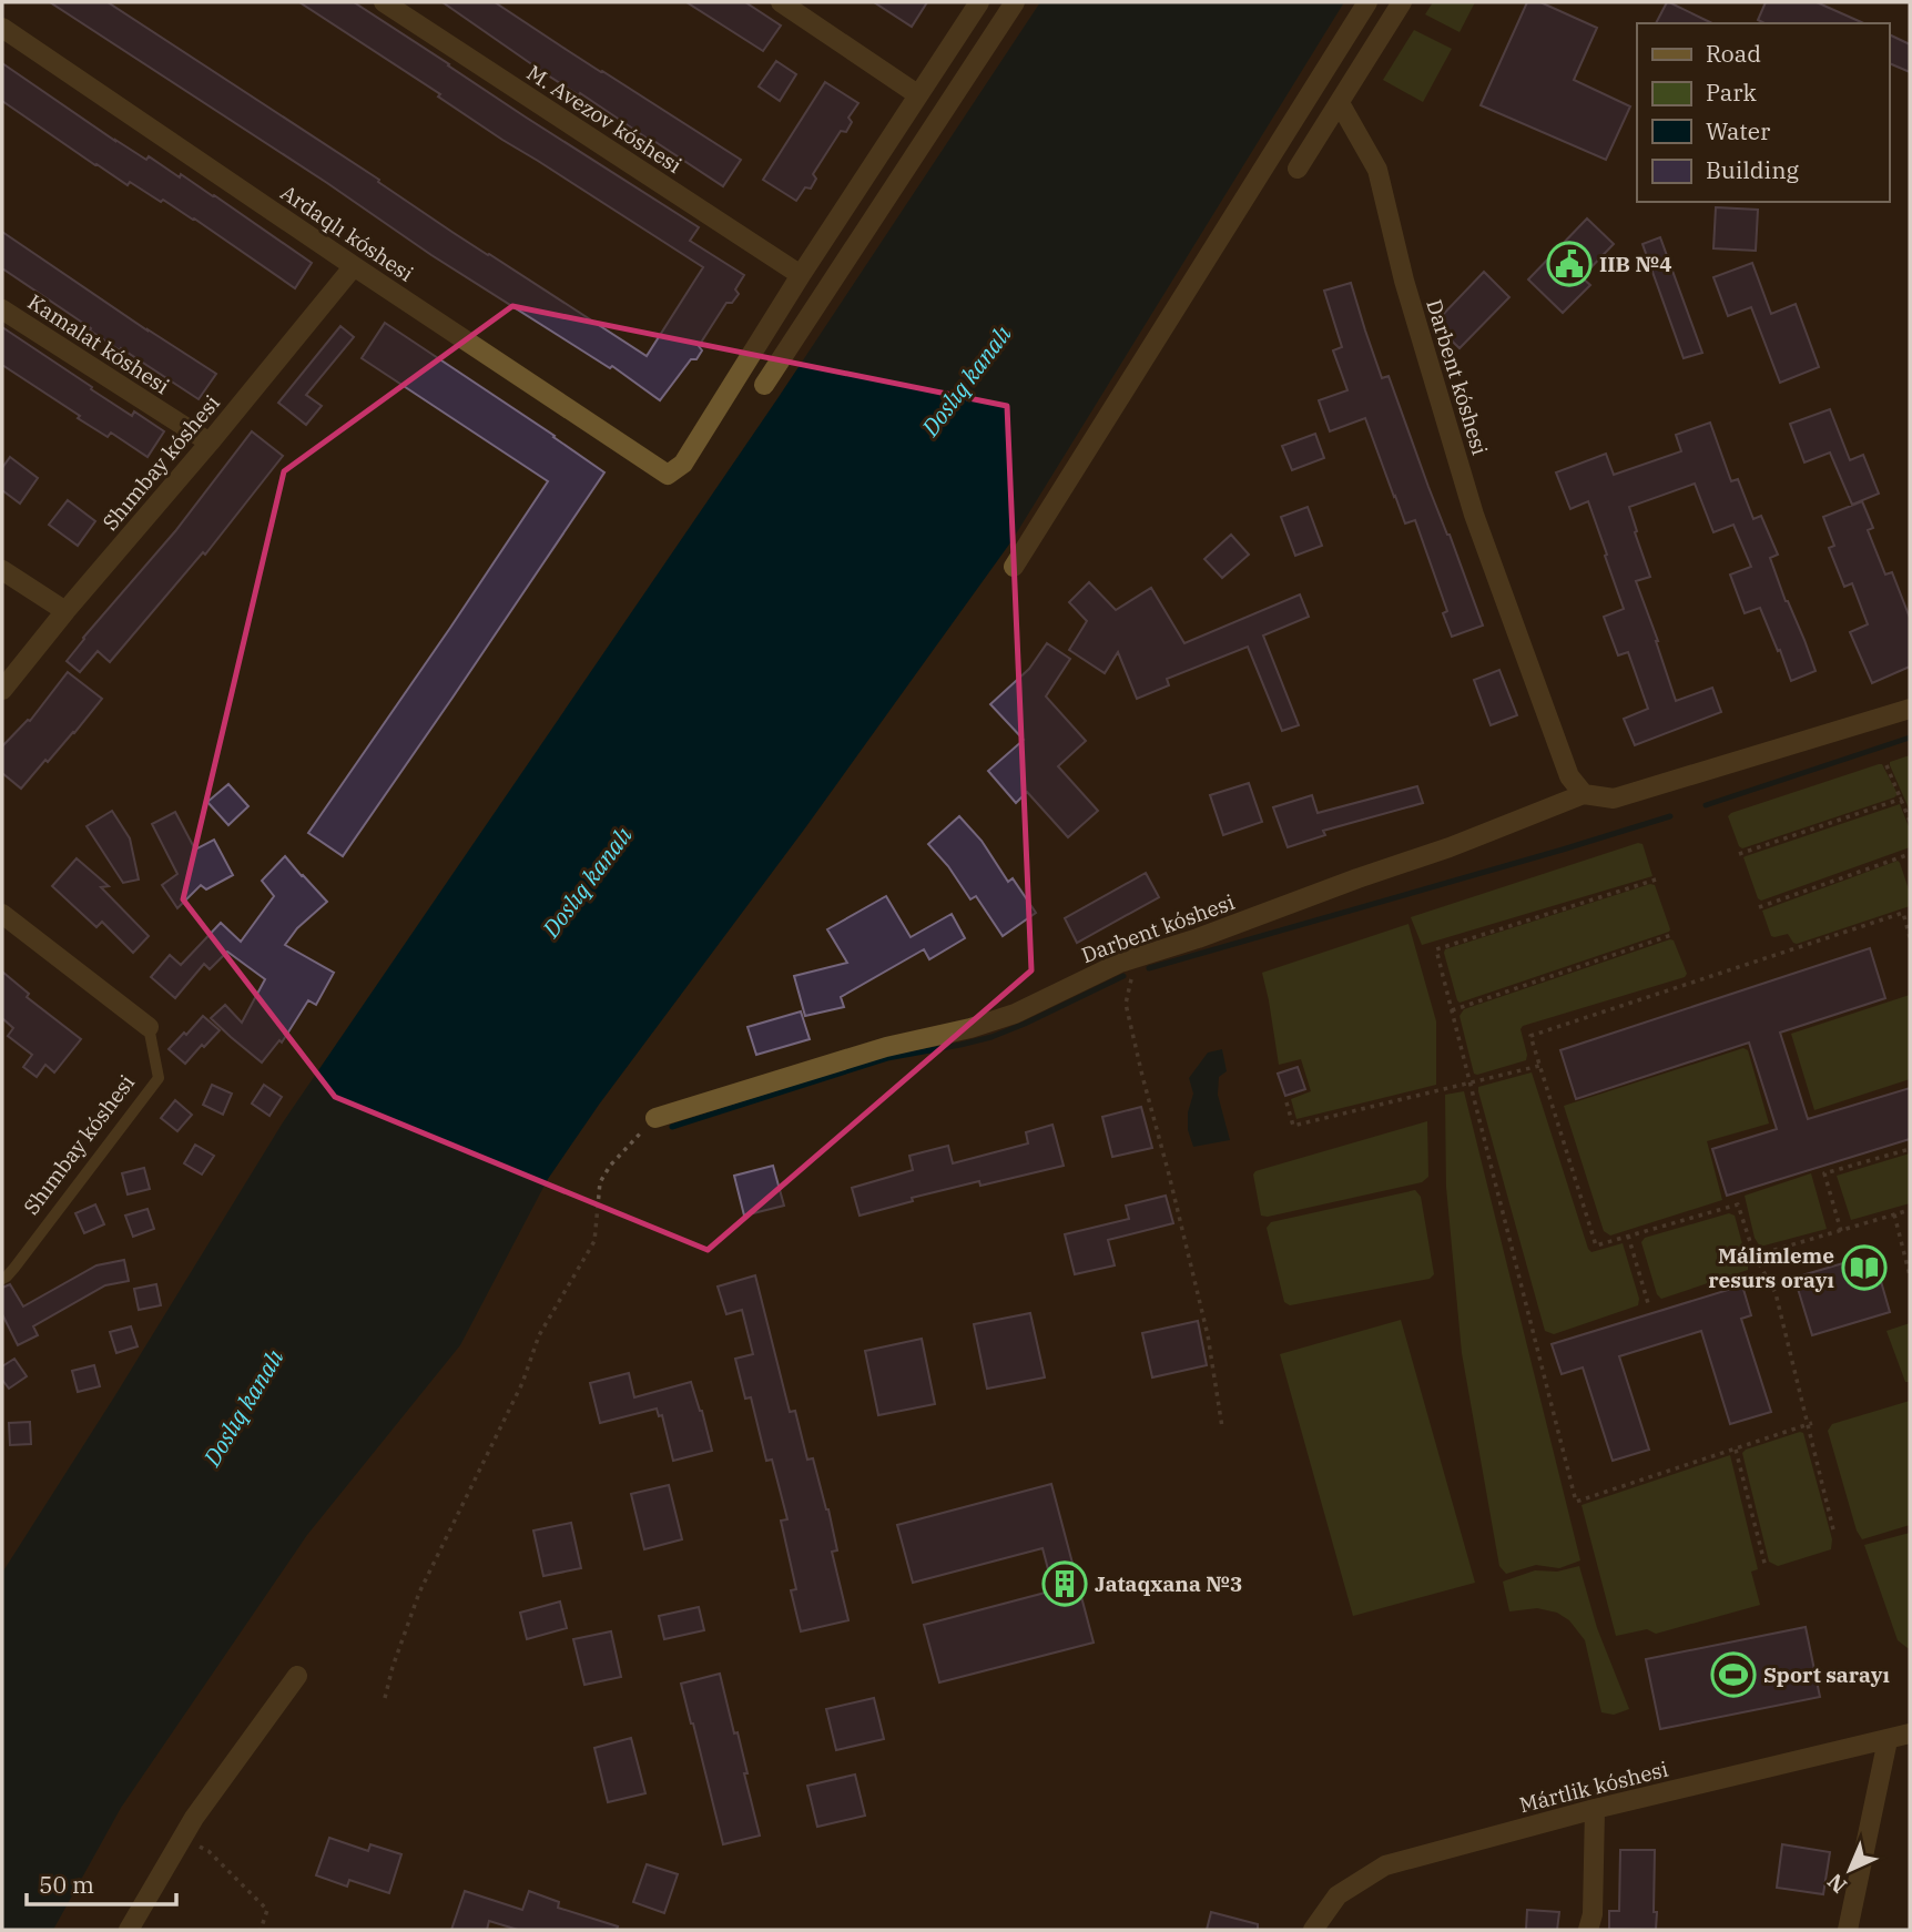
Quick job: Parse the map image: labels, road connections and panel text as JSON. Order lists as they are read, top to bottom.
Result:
{
  "streets": {
    "street": [
      "M. Avezov kóshesi",
      "Ardaqlı kóshesi",
      "Kamalat kóshesi",
      "Darbent kóshesi",
      "Shımbay kóshesi",
      "Mártlik kóshesi"
    ]
  },
  "crossings": [
    ["M. Avezov kóshesi", "Ardaqlı kóshesi"],
    ["Ardaqlı kóshesi", "Shımbay kóshesi"],
    ["Kamalat kóshesi", "Shımbay kóshesi"]
  ],
  "water": ["Doslıq kanalı"],
  "places": {
    "public building": ["IIB №4"],
    "library": ["Málimleme resurs orayı"],
    "building": ["Jataqxana №3"],
    "sports": ["Sport sarayı"]
  },
  "legend": [
    "Road",
    "Park",
    "Water",
    "Building"
  ],
  "scale_bar": "50 m",
  "north": "bottom left"
}
